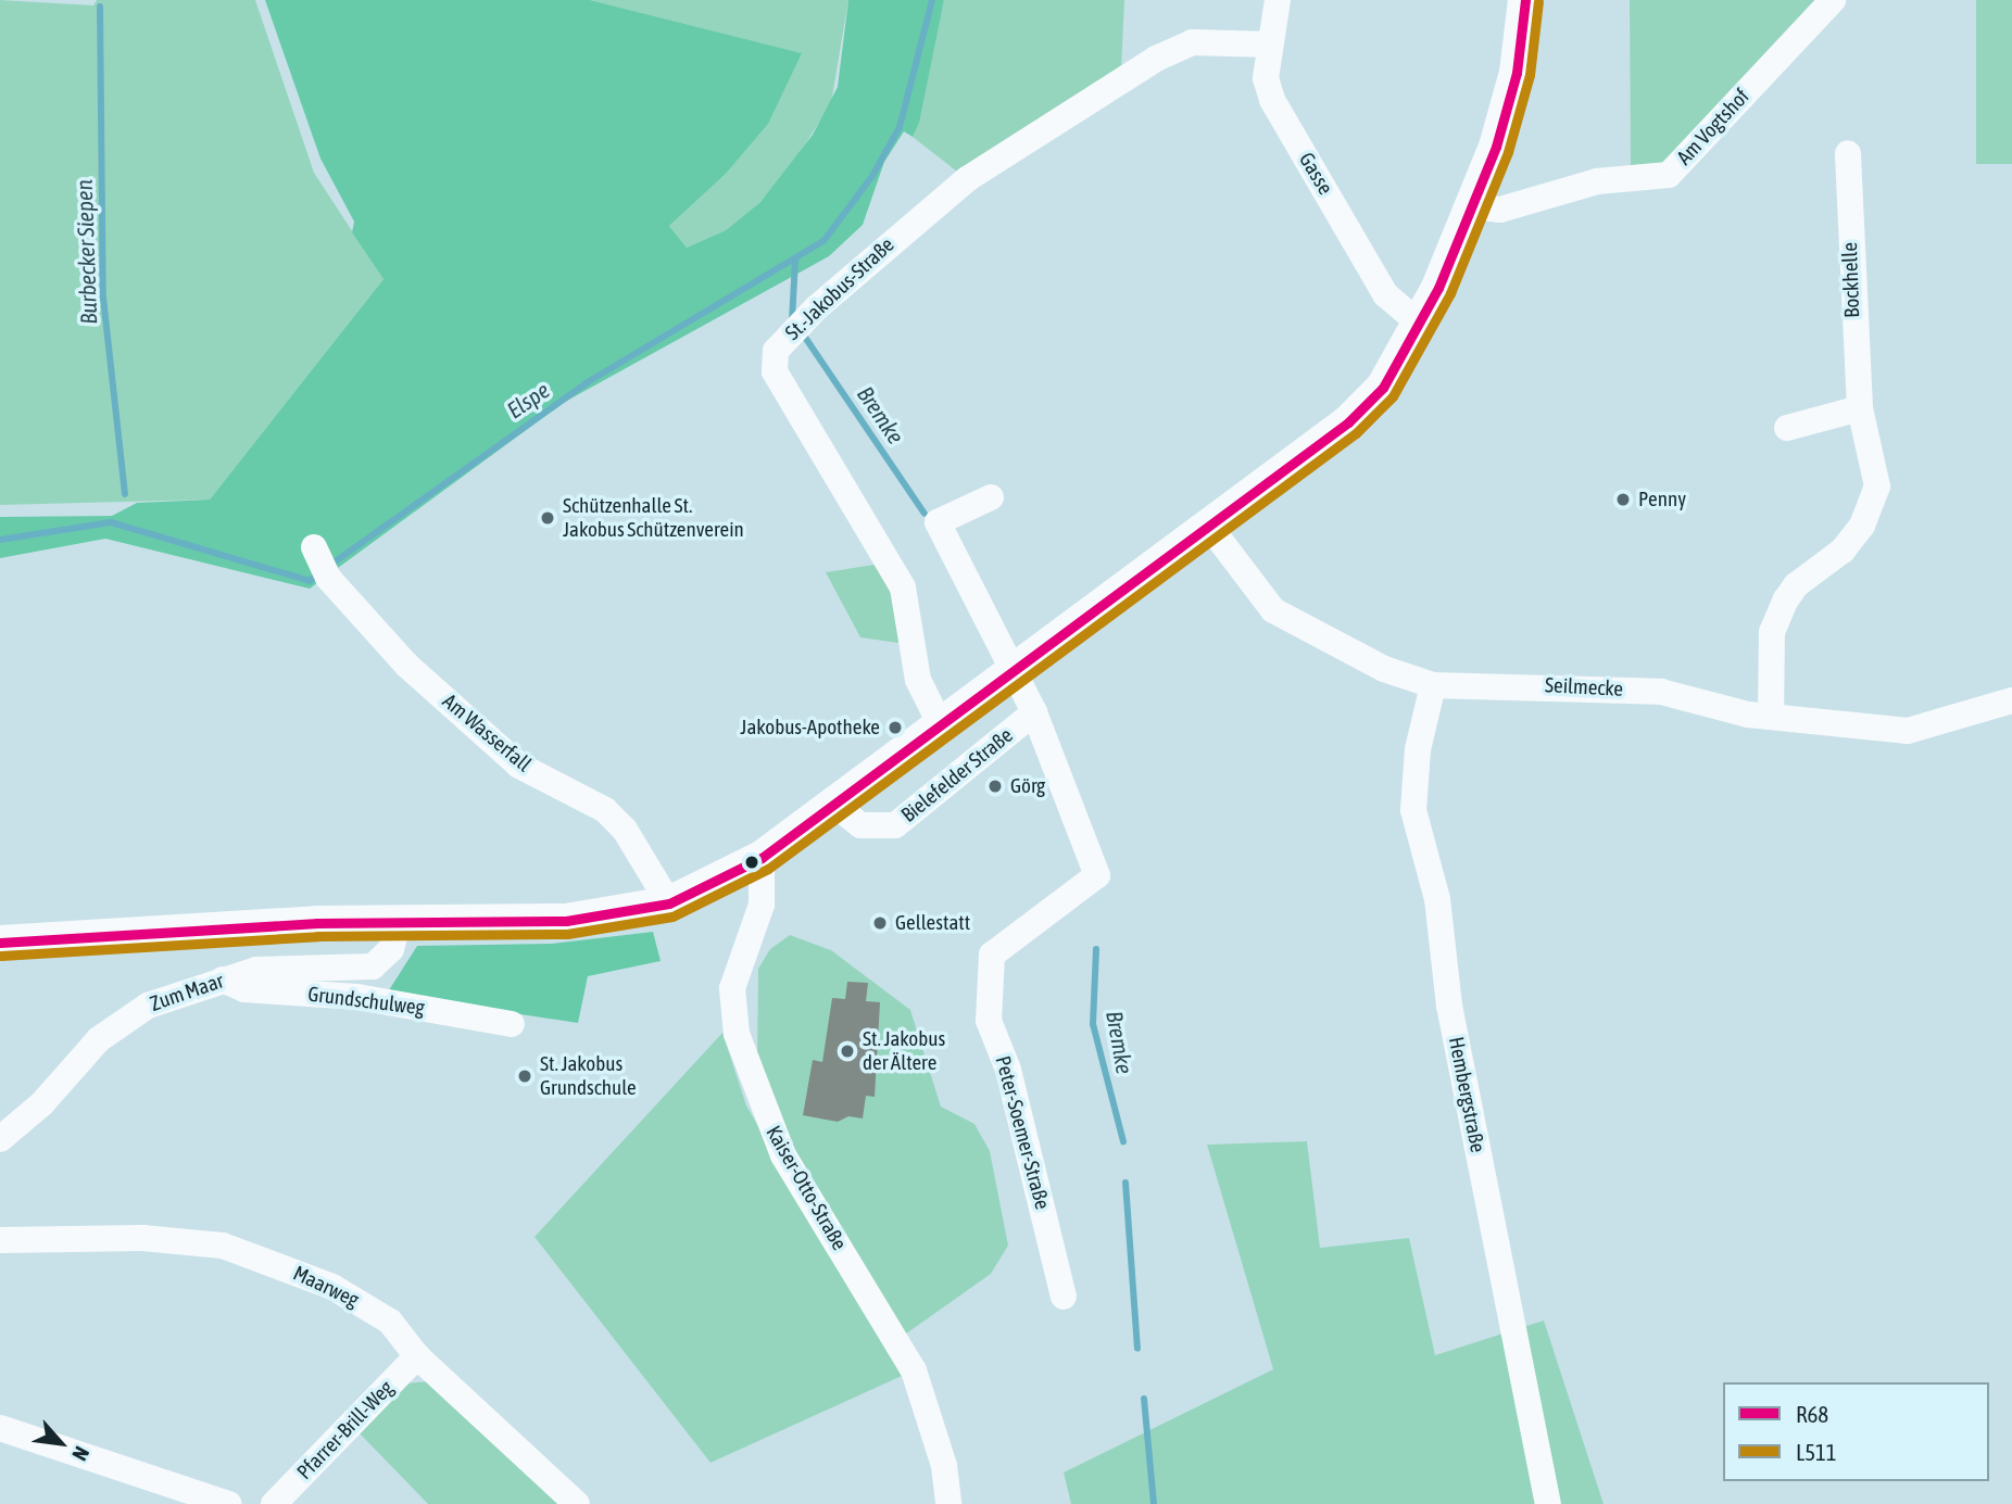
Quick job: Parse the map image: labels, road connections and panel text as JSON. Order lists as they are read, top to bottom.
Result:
{
  "streets": {
    "street": [
      "Am Vogtshof",
      "Gasse",
      "Bockhelle",
      "St.-Jakobus-Straße",
      "Seilmecke",
      "Am Wasserfall",
      "Bielefelder Straße",
      "Zum Maar",
      "Grundschulweg",
      "Hembergstraße",
      "Peter-Soemer-Straße",
      "Kaiser-Otto-Straße",
      "Maarweg",
      "Pfarrer-Brill-Weg"
    ]
  },
  "crossings": [
    ["Gasse", "St.-Jakobus-Straße"],
    ["Bockhelle", "Seilmecke"],
    ["Seilmecke", "Hembergstraße"],
    ["Bielefelder Straße", "Peter-Soemer-Straße"],
    ["Zum Maar", "Grundschulweg"],
    ["Maarweg", "Pfarrer-Brill-Weg"]
  ],
  "water": ["Burbecker Siepen", "Elspe", "Bremke"],
  "places": [
    "Penny",
    "Schützenhalle St. Jakobus Schützenverein",
    "Jakobus-Apotheke",
    "Görg",
    "Gellestatt",
    "St. Jakobus der Ältere",
    "St. Jakobus Grundschule"
  ],
  "lines": ["transit line R68", "transit line L511"],
  "legend": ["R68", "L511"],
  "north": "bottom right"
}
